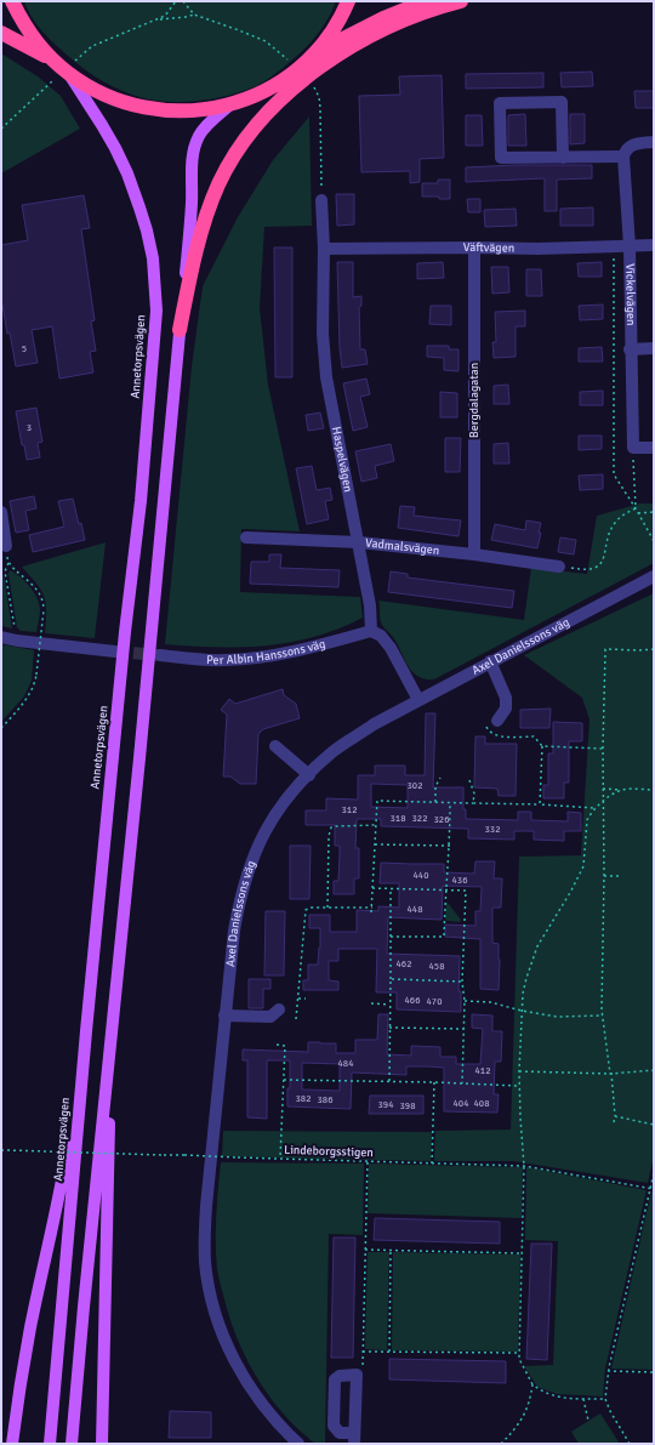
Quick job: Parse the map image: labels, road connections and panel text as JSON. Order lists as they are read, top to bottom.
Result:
{
  "streets": {
    "main road": ["Annetorpsvägen"],
    "street": [
      "Väftvägen",
      "Vickelvägen",
      "Bergdalagatan",
      "Haspelvägen",
      "Vadmalsvägen",
      "Axel Danielssons väg",
      "Per Albin Hanssons väg"
    ],
    "path": ["Lindeborgsstigen"]
  },
  "crossings": [
    ["Väftvägen", "Vickelvägen"],
    ["Väftvägen", "Bergdalagatan"],
    ["Väftvägen", "Haspelvägen"],
    ["Bergdalagatan", "Vadmalsvägen"],
    ["Haspelvägen", "Vadmalsvägen"],
    ["Haspelvägen", "Per Albin Hanssons väg"]
  ],
  "house_numbers": [
    "5",
    "3",
    "302",
    "312",
    "318",
    "322",
    "326",
    "332",
    "440",
    "436",
    "448",
    "462",
    "458",
    "466",
    "470",
    "484",
    "412",
    "382",
    "386",
    "404",
    "408",
    "394",
    "398"
  ]
}
